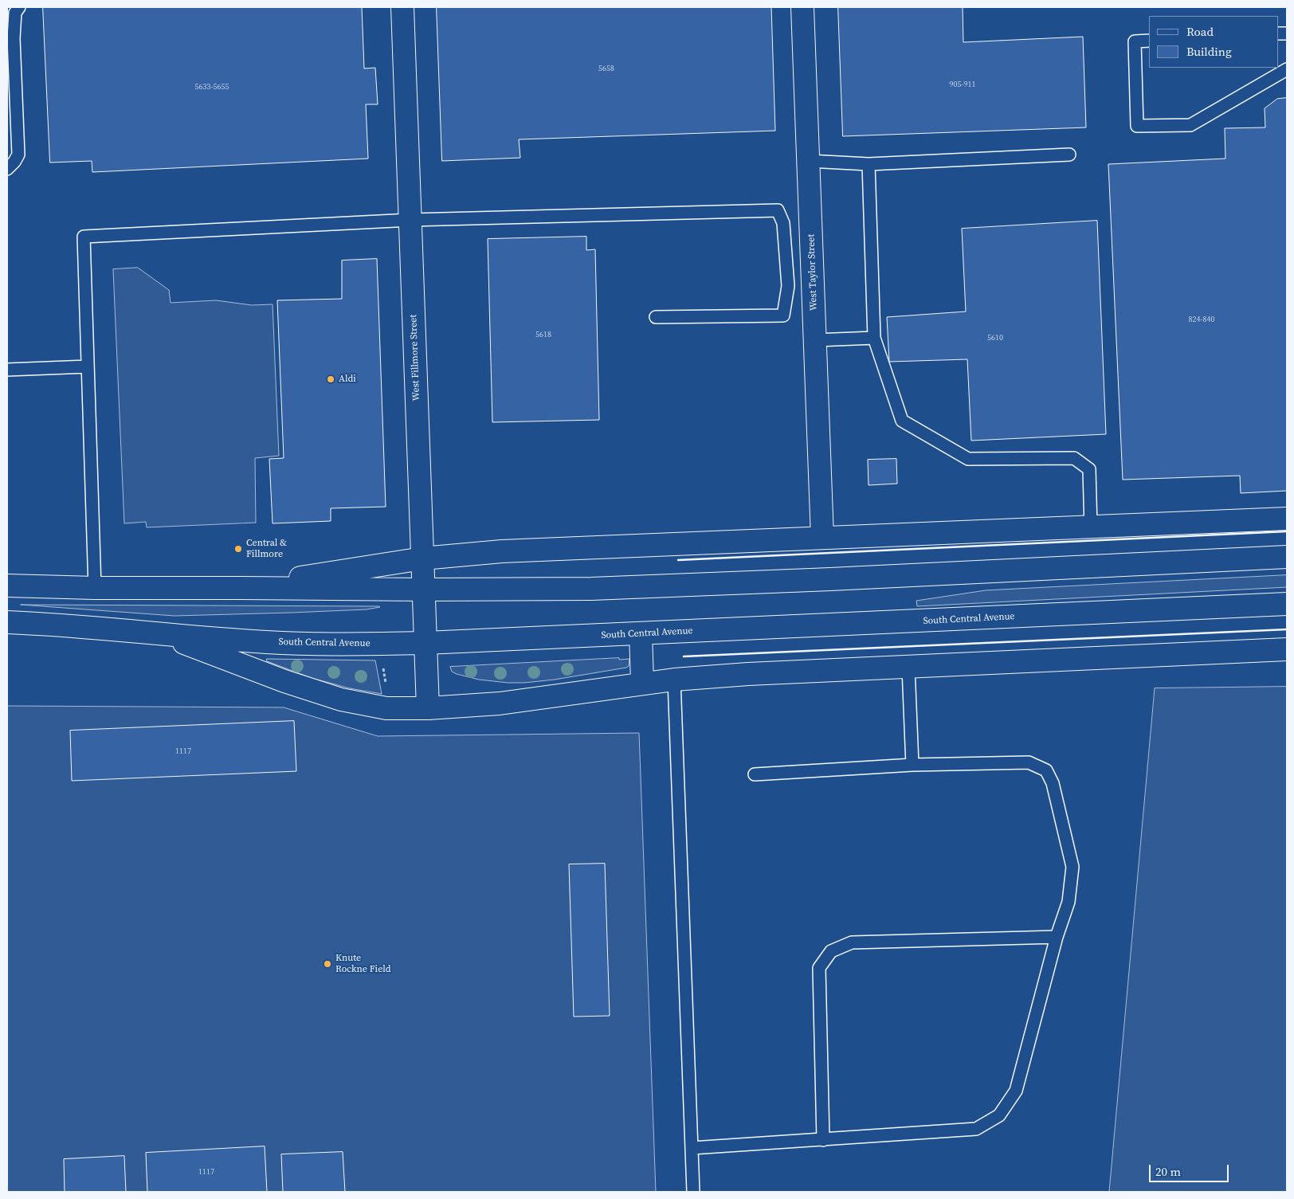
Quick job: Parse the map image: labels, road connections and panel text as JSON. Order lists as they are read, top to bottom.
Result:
{
  "streets": {
    "main road": ["West Taylor Street", "West Fillmore Street", "South Central Avenue"]
  },
  "crossings": [
    ["West Fillmore Street", "South Central Avenue"]
  ],
  "places": ["Aldi", "Central & Fillmore", "Knute Rockne Field"],
  "house_numbers": [
    "5658",
    "905-911",
    "5633-5655",
    "824-840",
    "5618",
    "5610",
    "1117",
    "1117"
  ],
  "legend": ["Road", "Building"],
  "scale_bar": "20 m"
}
